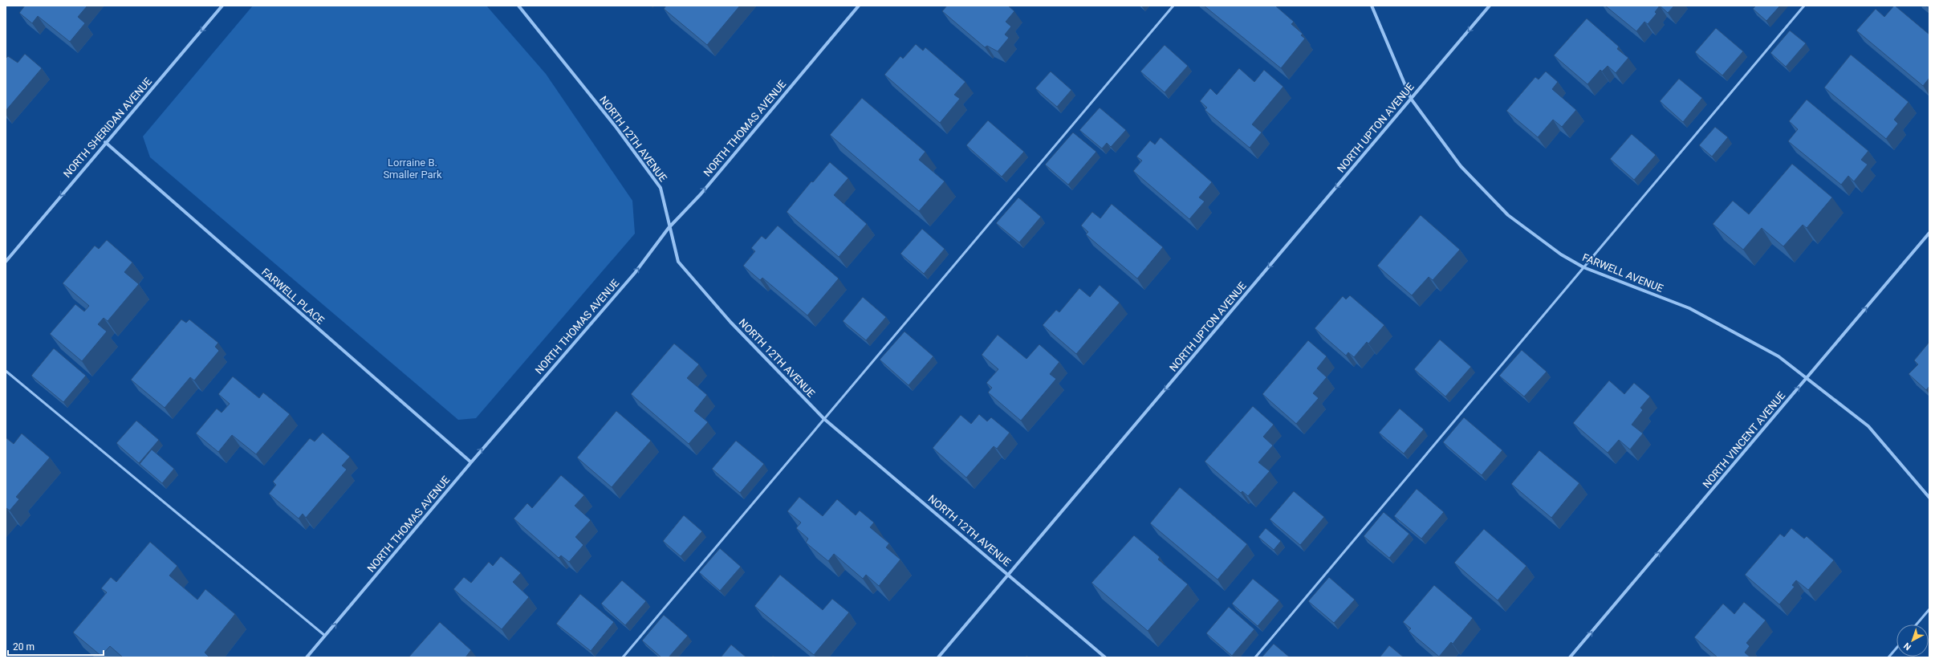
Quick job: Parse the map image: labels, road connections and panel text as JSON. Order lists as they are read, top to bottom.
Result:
{
  "streets": {
    "street": [
      "NORTH SHERIDAN AVENUE",
      "NORTH UPTON AVENUE",
      "NORTH THOMAS AVENUE",
      "NORTH 12TH AVENUE",
      "FARWELL AVENUE",
      "FARWELL PLACE",
      "NORTH VINCENT AVENUE"
    ]
  },
  "crossings": [
    ["NORTH SHERIDAN AVENUE", "FARWELL PLACE"],
    ["NORTH UPTON AVENUE", "NORTH 12TH AVENUE"],
    ["NORTH UPTON AVENUE", "FARWELL AVENUE"],
    ["NORTH THOMAS AVENUE", "NORTH 12TH AVENUE"],
    ["NORTH THOMAS AVENUE", "FARWELL PLACE"],
    ["FARWELL AVENUE", "NORTH VINCENT AVENUE"]
  ],
  "one_way": [
    "NORTH SHERIDAN AVENUE",
    "NORTH UPTON AVENUE",
    "NORTH THOMAS AVENUE",
    "NORTH VINCENT AVENUE"
  ],
  "parks": ["Lorraine B. Smaller Park"],
  "scale_bar": "20 m",
  "north": "bottom left"
}
